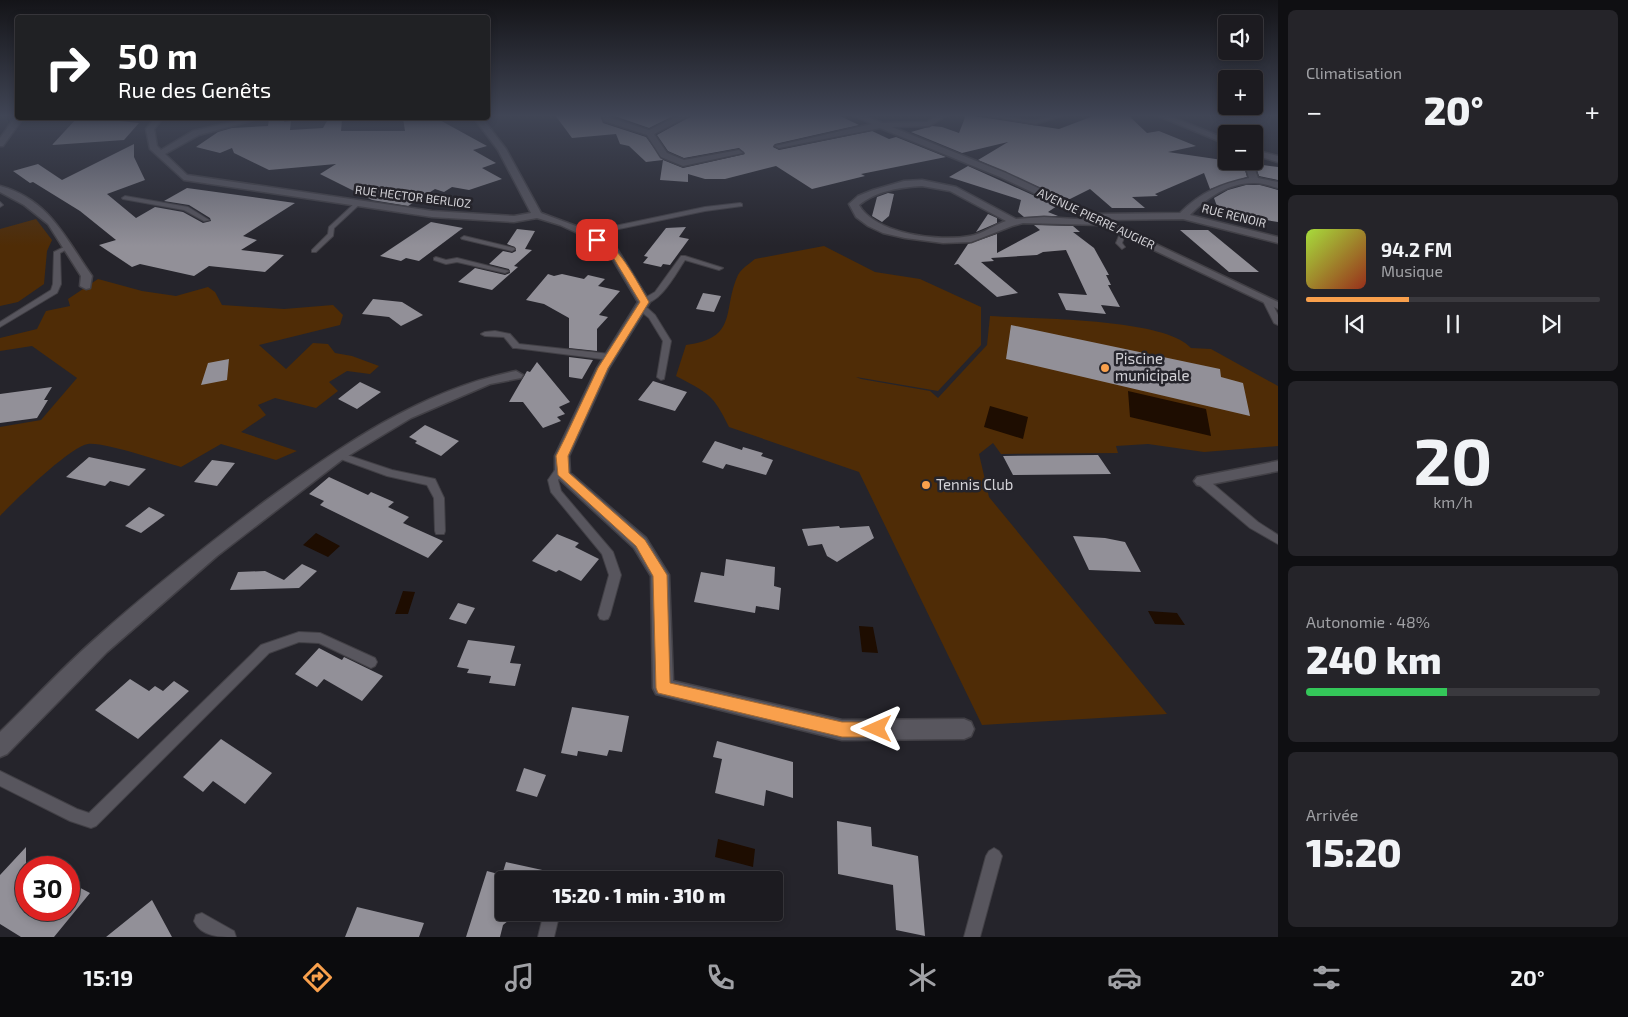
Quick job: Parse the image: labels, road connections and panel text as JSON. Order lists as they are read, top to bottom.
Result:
{
  "streets": {
    "street": ["RUE HECTOR BERLIOZ", "RUE RENOIR", "AVENUE PIERRE AUGIER"]
  },
  "crossings": [
    ["RUE RENOIR", "AVENUE PIERRE AUGIER"]
  ],
  "places": ["Piscine municipale", "Tennis Club"],
  "page": {
    "tile": [
      "Climatisation",
      ["20", "km/h"],
      ["Autonomie · 48%", "240 km"],
      ["Arrivée", "15:20"]
    ],
    "map_buttons": ["+", "−"],
    "turn": ["50 m", "Rue des Genêts"],
    "heat": ["−", "20°", "+"],
    "song": ["94.2 FM", "Musique"],
    "limit": "30",
    "trip": "15:20 · 1 min · 310 m",
    "tabs": ["15:19", "20°"]
  }
}
